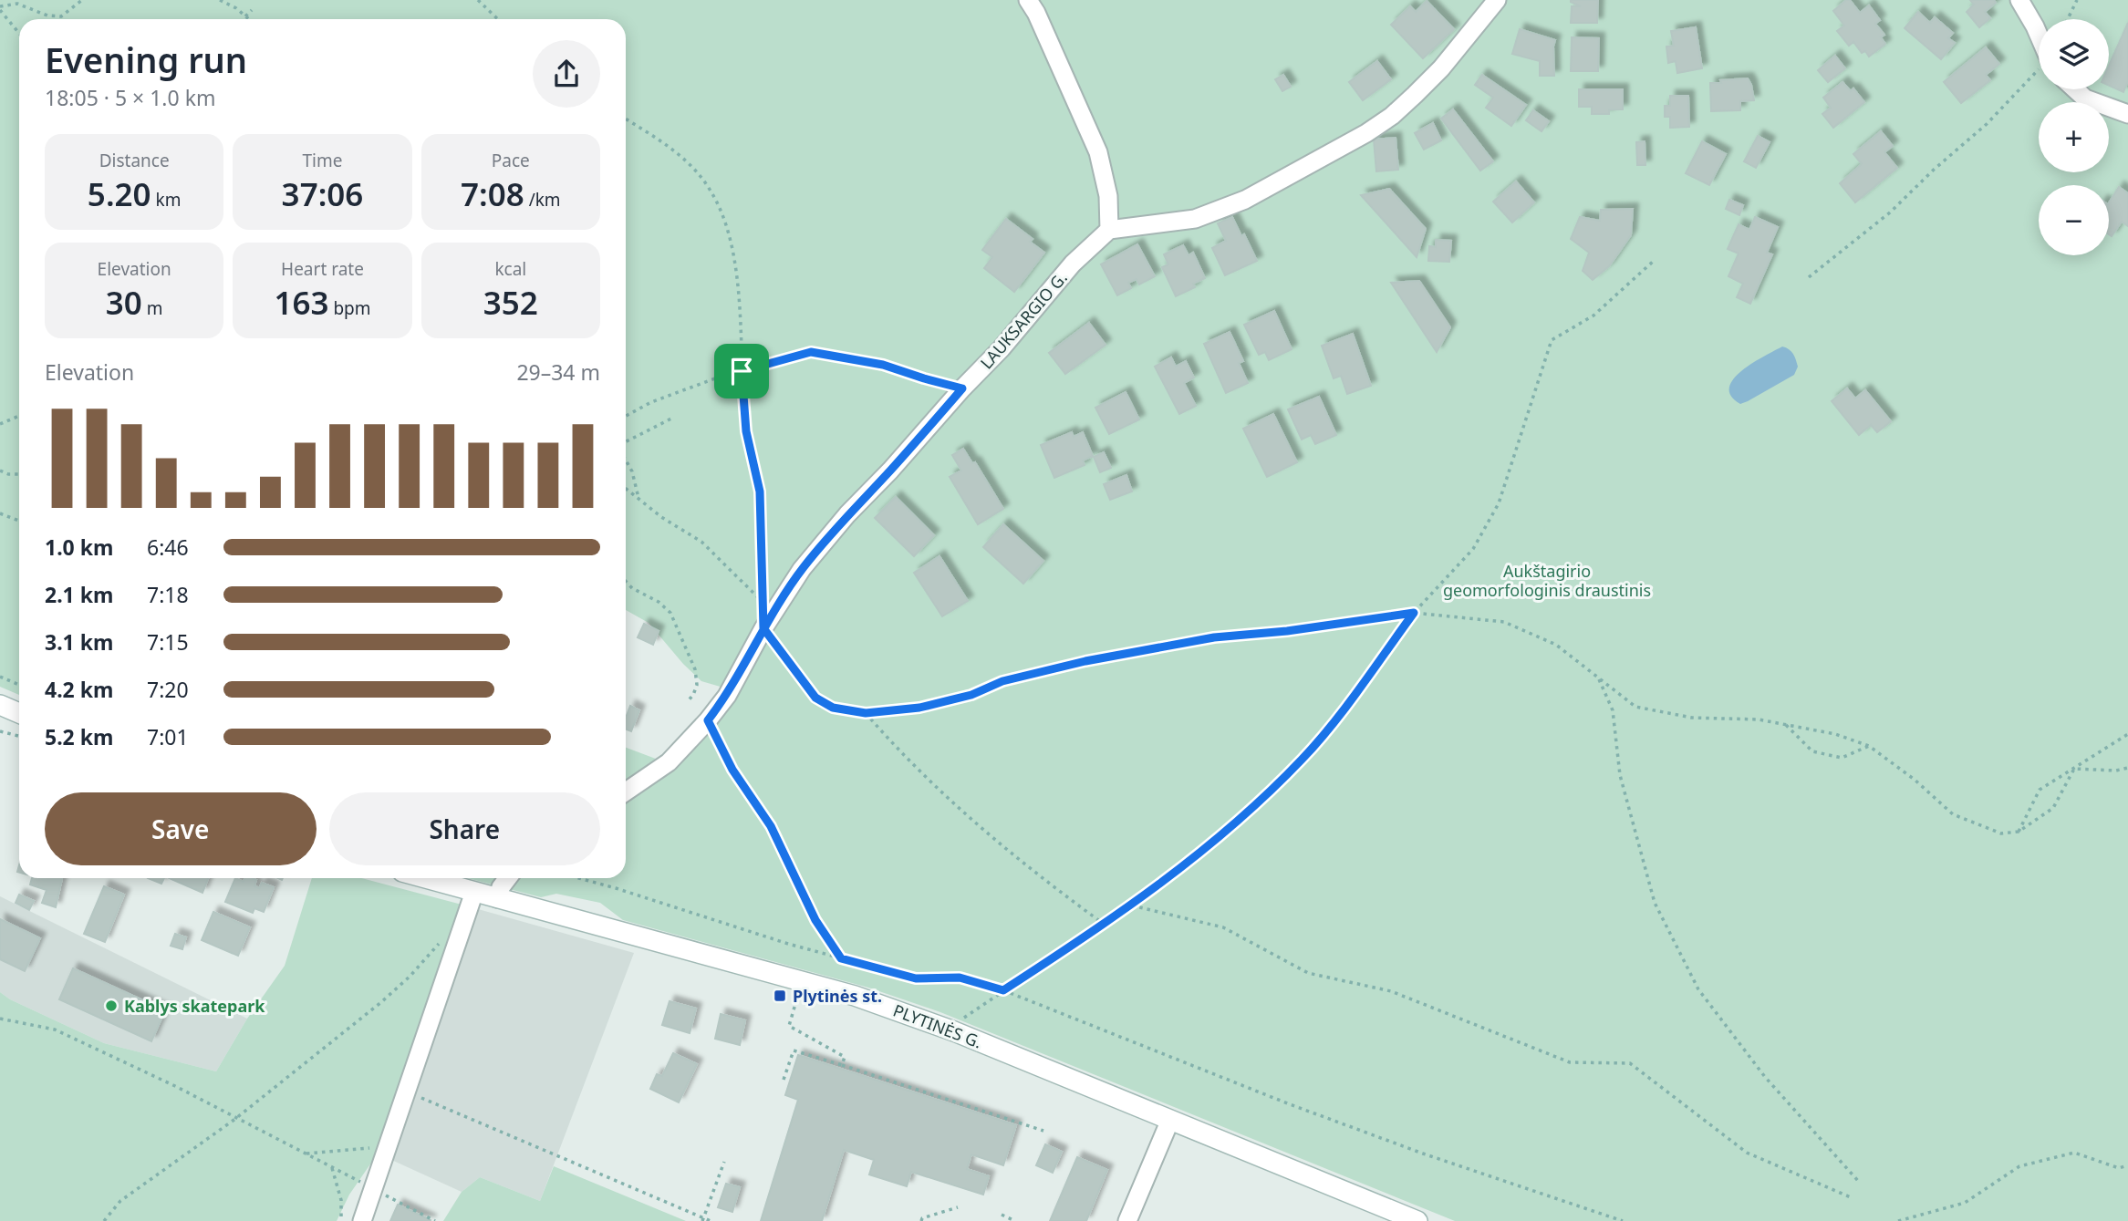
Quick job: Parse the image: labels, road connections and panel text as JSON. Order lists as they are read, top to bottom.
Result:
{
  "streets": {
    "main road": ["PLYTINĖS G."],
    "street": ["LAUKSARGIO G."]
  },
  "parks": ["Aukštagirio geomorfologinis draustinis"],
  "places": {
    "transit": ["Plytinės st."],
    "other": ["Kablys skatepark"]
  },
  "page": {
    "map_buttons": ["+", "−"],
    "heading": ["Evening run", "18:05 · 5 × 1.0 km"],
    "stats": [
      ["Distance", "5.20 km"],
      ["Time", "37:06"],
      ["Pace", "7:08 /km"],
      ["Elevation", "30 m"],
      ["Heart rate", "163 bpm"],
      ["kcal", "352"]
    ],
    "chart": ["Elevation", "29–34 m"],
    "list": [
      {
        "name": "1.0 km",
        "note": "6:46"
      },
      {
        "name": "2.1 km",
        "note": "7:18"
      },
      {
        "name": "3.1 km",
        "note": "7:15"
      },
      {
        "name": "4.2 km",
        "note": "7:20"
      },
      {
        "name": "5.2 km",
        "note": "7:01"
      }
    ],
    "buttons": ["Save", "Share"]
  }
}
